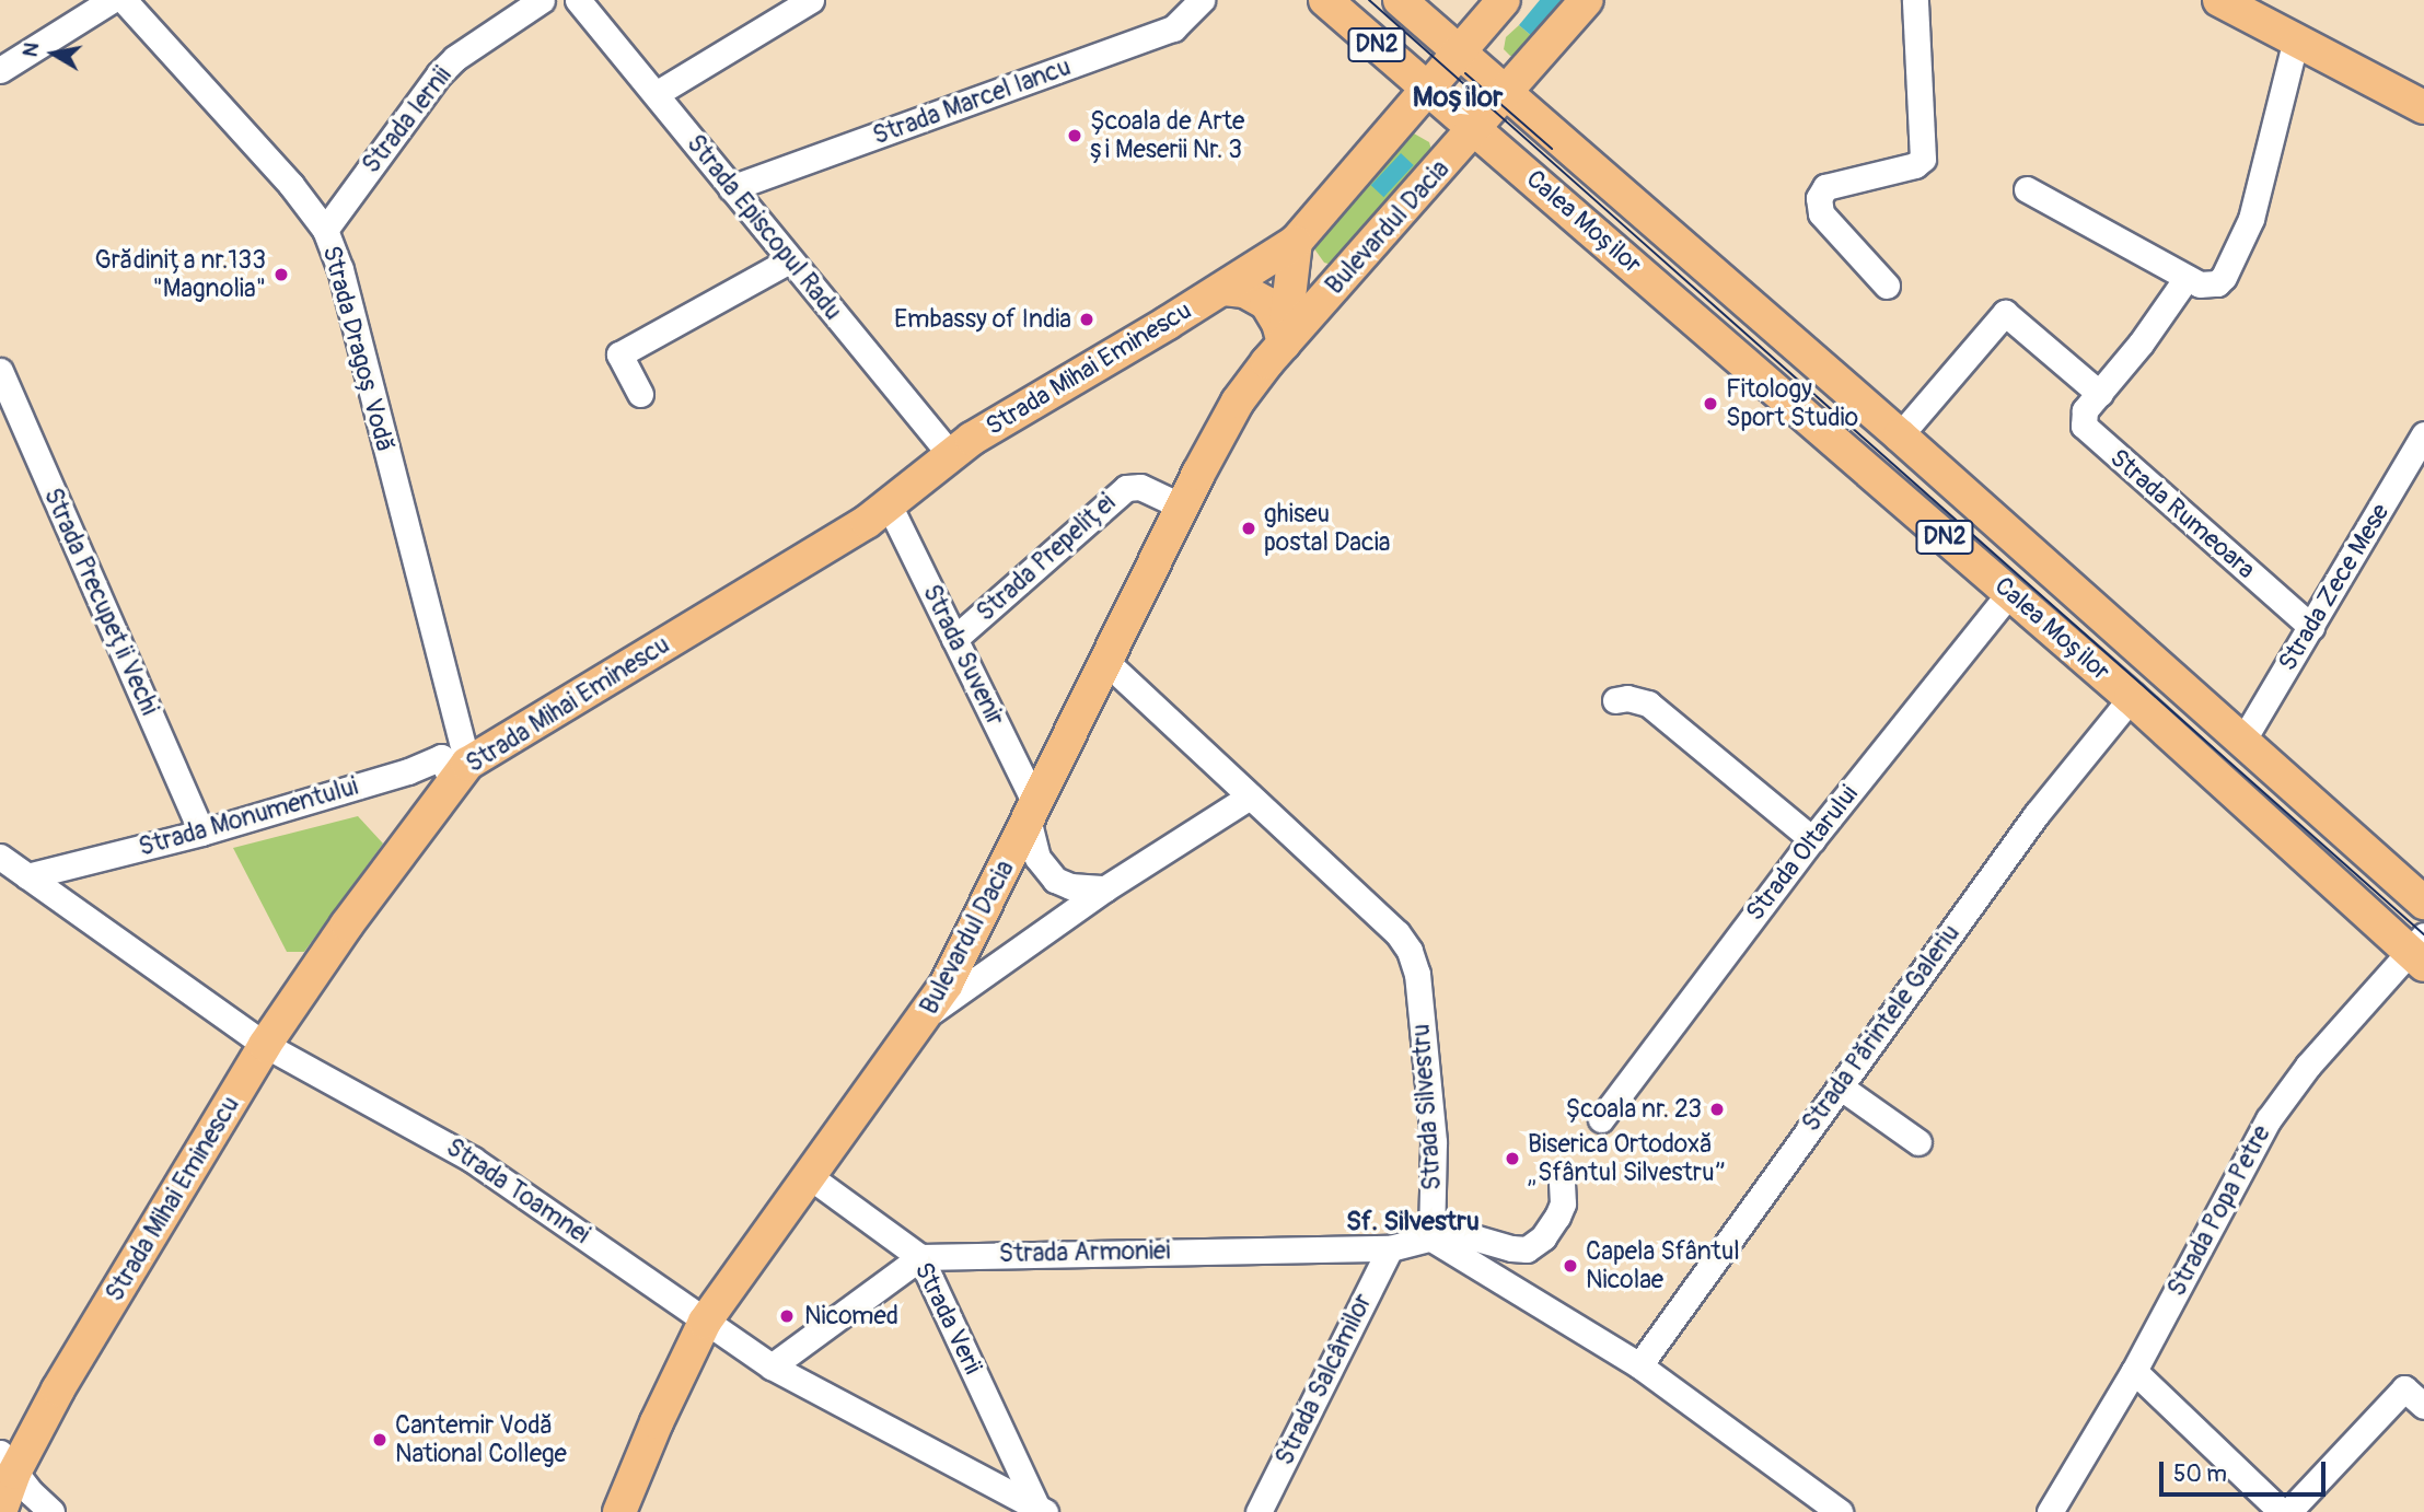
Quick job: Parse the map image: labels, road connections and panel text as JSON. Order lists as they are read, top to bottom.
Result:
{
  "streets": {
    "main road": [
      "DN2",
      "Calea Moșilor",
      "Bulevardul Dacia",
      "Strada Mihai Eminescu"
    ],
    "street": [
      "Strada Marcel Iancu",
      "Strada Iernii",
      "Strada Episcopul Radu",
      "Strada Dragoș Vodă",
      "Strada Rumeoara",
      "Strada Prepeliței",
      "Strada Zece Mese",
      "Strada Precupeții Vechi",
      "Strada Suvenir",
      "Strada Monumentului",
      "Strada Oltarului",
      "Strada Părintele Galeriu",
      "Strada Silvestru",
      "Strada Toamnei",
      "Strada Popa Petre",
      "Strada Armoniei",
      "Strada Verii",
      "Strada Salcâmilor"
    ]
  },
  "crossings": [
    ["Strada Marcel Iancu", "Strada Episcopul Radu"],
    ["Strada Iernii", "Strada Dragoș Vodă"],
    ["Calea Moșilor", "Bulevardul Dacia"],
    ["Calea Moșilor", "Strada Zece Mese"],
    ["Calea Moșilor", "Strada Oltarului"],
    ["Calea Moșilor", "Strada Părintele Galeriu"],
    ["Calea Moșilor", "Strada Popa Petre"],
    ["Strada Episcopul Radu", "Strada Mihai Eminescu"],
    ["Bulevardul Dacia", "Strada Mihai Eminescu"],
    ["Bulevardul Dacia", "Strada Prepeliței"],
    ["Bulevardul Dacia", "Strada Suvenir"],
    ["Bulevardul Dacia", "Strada Silvestru"],
    ["Bulevardul Dacia", "Strada Toamnei"],
    ["Bulevardul Dacia", "Strada Verii"],
    ["Strada Dragoș Vodă", "Strada Mihai Eminescu"],
    ["Strada Dragoș Vodă", "Strada Monumentului"],
    ["Strada Mihai Eminescu", "Strada Suvenir"],
    ["Strada Mihai Eminescu", "Strada Monumentului"],
    ["Strada Mihai Eminescu", "Strada Toamnei"],
    ["Strada Rumeoara", "Strada Zece Mese"],
    ["Strada Prepeliței", "Strada Suvenir"],
    ["Strada Precupeții Vechi", "Strada Monumentului"],
    ["Strada Monumentului", "Strada Toamnei"],
    ["Strada Silvestru", "Strada Armoniei"],
    ["Strada Toamnei", "Strada Verii"],
    ["Strada Armoniei", "Strada Verii"],
    ["Strada Armoniei", "Strada Salcâmilor"]
  ],
  "districts": ["Moșilor", "Sf. Silvestru"],
  "places": [
    "Școala de Arte și Meserii Nr. 3",
    "Grădinița nr.133 \"Magnolia\"",
    "Embassy of India",
    "Fitology Sport Studio",
    "ghiseu postal Dacia",
    "Școala nr. 23",
    "Biserica Ortodoxă „Sfântul Silvestru”",
    "Capela Sfântul Nicolae",
    "Nicomed",
    "Cantemir Vodă National College"
  ],
  "scale_bar": "50 m",
  "north": "left"
}
